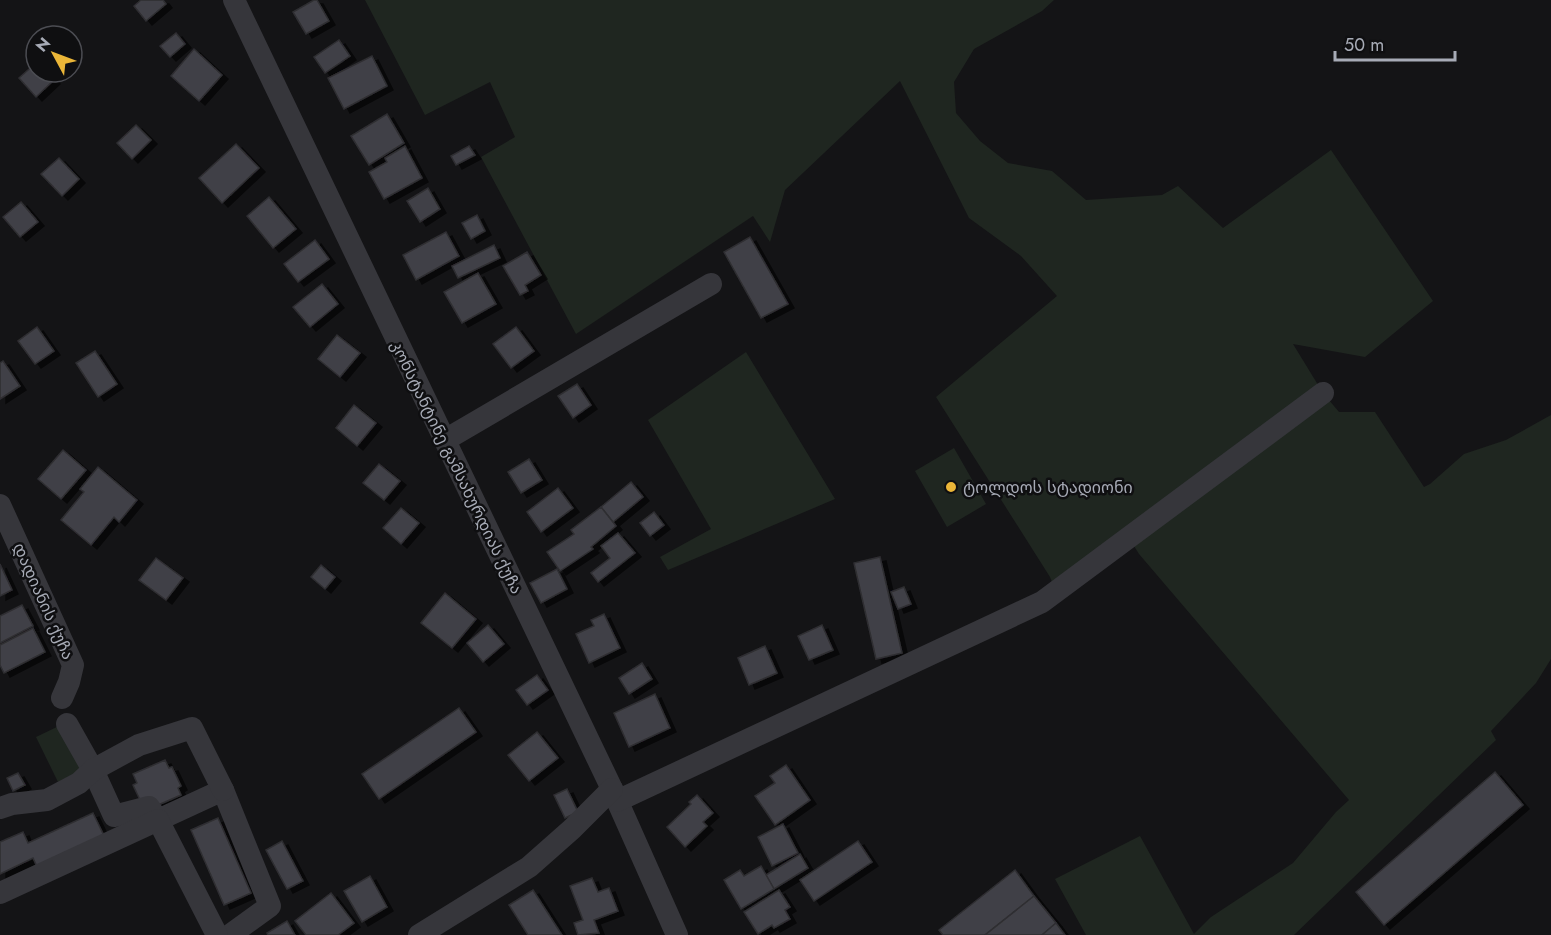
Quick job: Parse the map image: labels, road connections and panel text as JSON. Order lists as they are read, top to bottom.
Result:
{
  "streets": {
    "street": ["კონსტანტინე გამსახურდიას ქუჩა", "დადიანის ქუჩა"]
  },
  "places": ["ტოლდოს სტადიონი"],
  "scale_bar": "50 m",
  "north": "top left"
}
